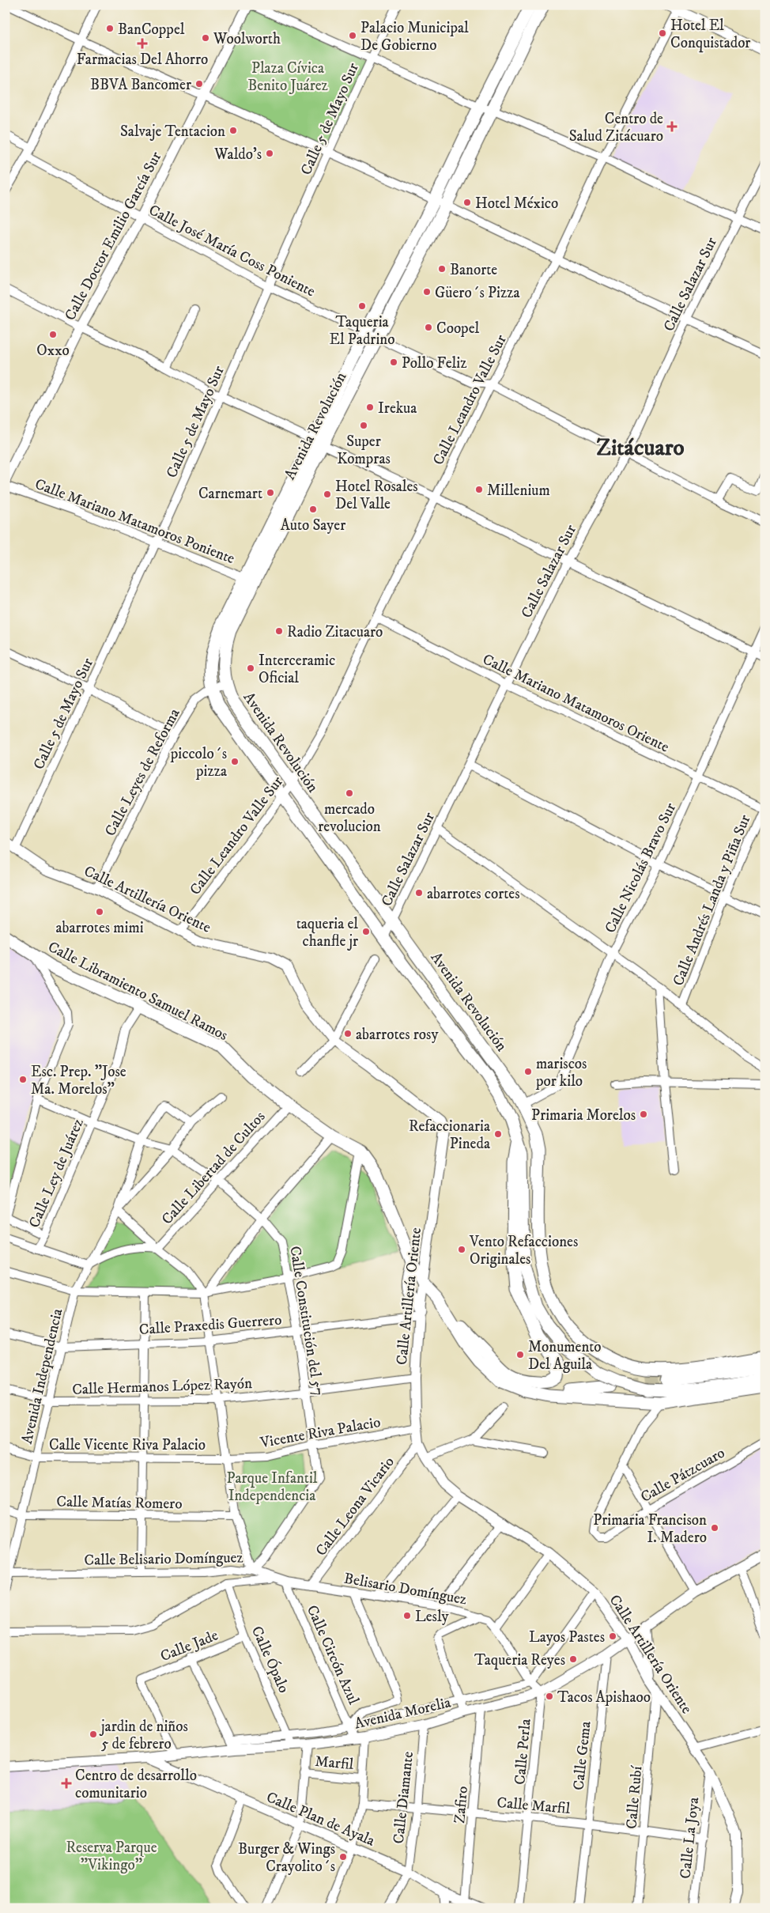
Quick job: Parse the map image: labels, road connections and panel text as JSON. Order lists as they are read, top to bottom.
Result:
{
  "streets": {
    "main road": ["Avenida Revolución", "Calle Libramiento Samuel Ramos"],
    "street": [
      "Calle 5 de Mayo Sur",
      "Calle Doctor Emilio García Sur",
      "Calle José María Coss Poniente",
      "Calle Salazar Sur",
      "Calle Leandro Valle Sur",
      "Calle Mariano Matamoros Poniente",
      "Calle Mariano Matamoros Oriente",
      "Calle Leyes de Reforma",
      "Calle Nicolás Bravo Sur",
      "Calle Artillería Oriente",
      "Calle Andrés Landa y Piña Sur",
      "Calle Libertad de Cultos",
      "Calle Ley de Juárez",
      "Calle Constitución del 57",
      "Calle Praxedis Guerrero",
      "Avenida Independencia",
      "Calle Hermanos López Rayón",
      "Vicente Riva Palacio",
      "Calle Vicente Riva Palacio",
      "Calle Pátzcuaro",
      "Calle Matías Romero",
      "Calle Leona Vicario",
      "Calle Belisario Domínguez",
      "Belisario Domínguez",
      "Calle Jade",
      "Calle Circón Azul",
      "Calle Ópalo",
      "Avenida Morelia",
      "Calle Perla",
      "Calle Gema",
      "Marfil",
      "Calle Diamante",
      "Calle Rubí",
      "Zafiro",
      "Calle Marfil",
      "Calle Plan de Ayala",
      "Calle La Joya"
    ]
  },
  "crossings": [
    ["Calle 5 de Mayo Sur", "Calle José María Coss Poniente"],
    ["Calle 5 de Mayo Sur", "Calle Mariano Matamoros Poniente"],
    ["Calle 5 de Mayo Sur", "Calle Artillería Oriente"],
    ["Calle Doctor Emilio García Sur", "Calle José María Coss Poniente"],
    ["Calle José María Coss Poniente", "Calle Salazar Sur"],
    ["Calle José María Coss Poniente", "Calle Leandro Valle Sur"],
    ["Calle José María Coss Poniente", "Avenida Revolución"],
    ["Calle Salazar Sur", "Avenida Revolución"],
    ["Calle Salazar Sur", "Calle Mariano Matamoros Oriente"],
    ["Calle Leandro Valle Sur", "Avenida Revolución"],
    ["Calle Leandro Valle Sur", "Calle Mariano Matamoros Oriente"],
    ["Calle Leandro Valle Sur", "Calle Artillería Oriente"],
    ["Avenida Revolución", "Calle Mariano Matamoros Poniente"],
    ["Avenida Revolución", "Calle Leyes de Reforma"],
    ["Avenida Revolución", "Calle Nicolás Bravo Sur"],
    ["Calle Mariano Matamoros Oriente", "Calle Nicolás Bravo Sur"],
    ["Calle Mariano Matamoros Oriente", "Calle Andrés Landa y Piña Sur"],
    ["Calle Leyes de Reforma", "Calle Artillería Oriente"],
    ["Calle Artillería Oriente", "Calle Libramiento Samuel Ramos"],
    ["Calle Artillería Oriente", "Calle Praxedis Guerrero"],
    ["Calle Artillería Oriente", "Calle Hermanos López Rayón"],
    ["Calle Artillería Oriente", "Vicente Riva Palacio"],
    ["Calle Artillería Oriente", "Calle Leona Vicario"],
    ["Calle Artillería Oriente", "Avenida Morelia"],
    ["Calle Artillería Oriente", "Calle Rubí"],
    ["Calle Artillería Oriente", "Calle La Joya"],
    ["Calle Libramiento Samuel Ramos", "Calle Libertad de Cultos"],
    ["Calle Libramiento Samuel Ramos", "Calle Ley de Juárez"],
    ["Calle Libertad de Cultos", "Calle Constitución del 57"],
    ["Calle Ley de Juárez", "Calle Constitución del 57"],
    ["Calle Constitución del 57", "Calle Praxedis Guerrero"],
    ["Calle Constitución del 57", "Calle Hermanos López Rayón"],
    ["Calle Constitución del 57", "Vicente Riva Palacio"],
    ["Calle Constitución del 57", "Calle Belisario Domínguez"],
    ["Calle Praxedis Guerrero", "Avenida Independencia"],
    ["Avenida Independencia", "Calle Hermanos López Rayón"],
    ["Avenida Independencia", "Calle Vicente Riva Palacio"],
    ["Avenida Independencia", "Calle Matías Romero"],
    ["Avenida Independencia", "Calle Belisario Domínguez"],
    ["Vicente Riva Palacio", "Calle Vicente Riva Palacio"],
    ["Calle Leona Vicario", "Belisario Domínguez"],
    ["Calle Belisario Domínguez", "Belisario Domínguez"],
    ["Belisario Domínguez", "Calle Circón Azul"],
    ["Belisario Domínguez", "Avenida Morelia"],
    ["Belisario Domínguez", "Calle Perla"],
    ["Calle Jade", "Calle Ópalo"],
    ["Calle Jade", "Avenida Morelia"],
    ["Calle Circón Azul", "Avenida Morelia"],
    ["Calle Ópalo", "Avenida Morelia"],
    ["Avenida Morelia", "Calle Perla"],
    ["Avenida Morelia", "Calle Gema"],
    ["Avenida Morelia", "Calle Diamante"],
    ["Avenida Morelia", "Zafiro"],
    ["Avenida Morelia", "Calle Plan de Ayala"],
    ["Calle Perla", "Calle Marfil"],
    ["Calle Gema", "Calle Marfil"],
    ["Calle Diamante", "Calle Marfil"],
    ["Calle Diamante", "Calle Plan de Ayala"],
    ["Calle Rubí", "Calle Marfil"],
    ["Zafiro", "Calle Marfil"],
    ["Zafiro", "Calle Plan de Ayala"],
    ["Calle Marfil", "Calle La Joya"]
  ],
  "districts": ["Zitácuaro"],
  "parks": ["Plaza Cívica Benito Juárez", "Parque Infantil Independencia", "Reserva Parque \"Vikingo\""],
  "places": {
    "other": [
      "BanCoppel",
      "Hotel El Conquistador",
      "Palacio Municipal De Gobierno",
      "Woolworth",
      "BBVA Bancomer",
      "Salvaje Tentacion",
      "Waldo's",
      "Hotel México",
      "Banorte",
      "Güero´s Pizza",
      "Taqueria El Padrino",
      "Coopel",
      "Oxxo",
      "Pollo Feliz",
      "Irekua",
      "Super Kompras",
      "Millenium",
      "Carnemart",
      "Hotel Rosales Del Valle",
      "Auto Sayer",
      "Radio Zitacuaro",
      "Interceramic Oficial",
      "piccolo´s pizza",
      "mercado revolucion",
      "abarrotes cortes",
      "abarrotes mimi",
      "taqueria el chanfle jr",
      "abarrotes rosy",
      "mariscos por kilo",
      "Esc. Prep. \"Jose Ma. Morelos\"",
      "Primaria Morelos",
      "Refaccionaria Pineda",
      "Vento Refacciones Originales",
      "Monumento Del Aguila",
      "Primaria Francison I. Madero",
      "Lesly",
      "Layos Pastes",
      "Taqueria Reyes",
      "Tacos Apishaoo",
      "jardin de niños 5 de febrero",
      "Burger & Wings Crayolito´s"
    ],
    "health": ["Farmacias Del Ahorro", "Centro de Salud Zitácuaro", "Centro de desarrollo comunitario"]
  }
}
